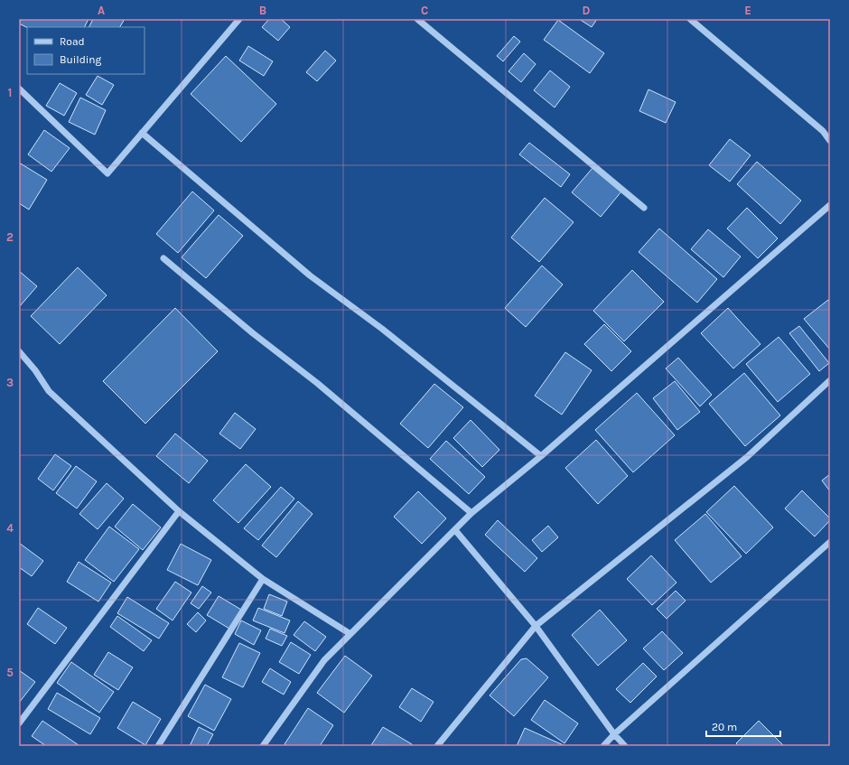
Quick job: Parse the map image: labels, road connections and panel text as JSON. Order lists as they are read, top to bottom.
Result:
{
  "legend": ["Road", "Building"],
  "scale_bar": "20 m",
  "grid": {
    "columns": [
      "A",
      "B",
      "C",
      "D",
      "E"
    ],
    "rows": [
      "1",
      "2",
      "3",
      "4",
      "5"
    ]
  }
}
